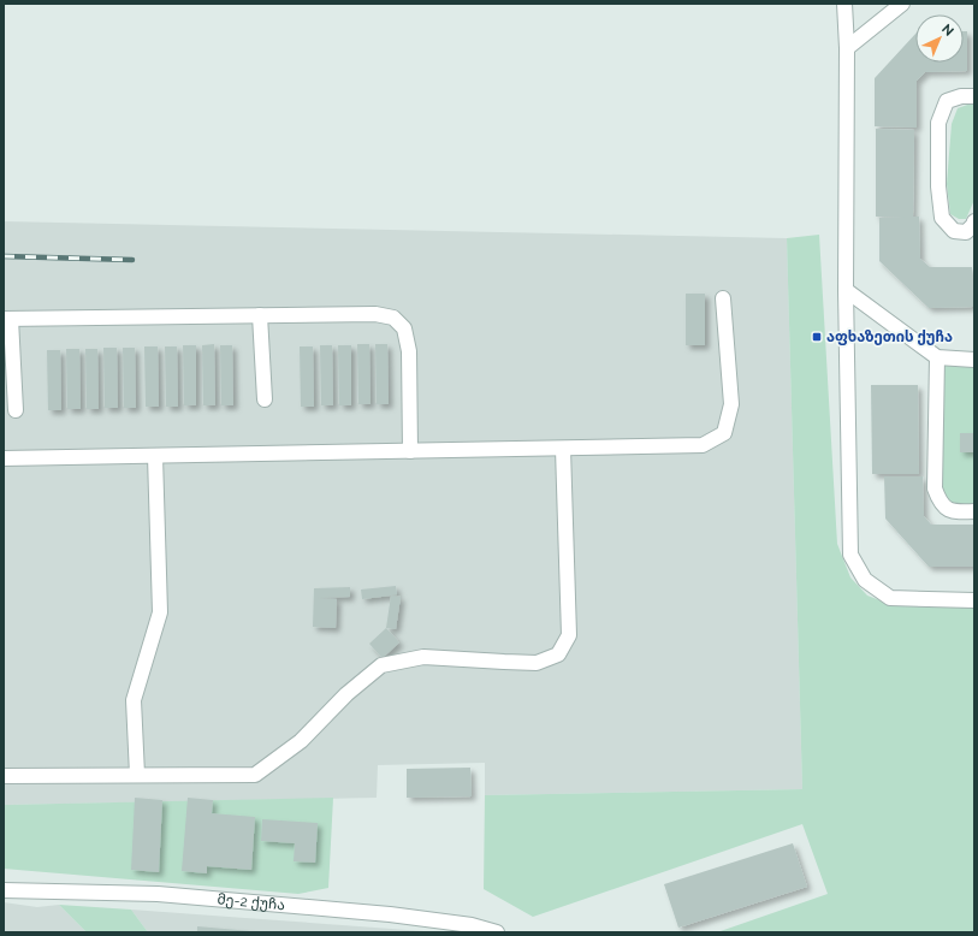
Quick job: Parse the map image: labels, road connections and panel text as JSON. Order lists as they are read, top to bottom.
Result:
{
  "streets": {
    "street": ["მე-2 ქუჩა"]
  },
  "places": {
    "transit": ["აფხაზეთის ქუჩა"]
  },
  "north": "top right"
}
